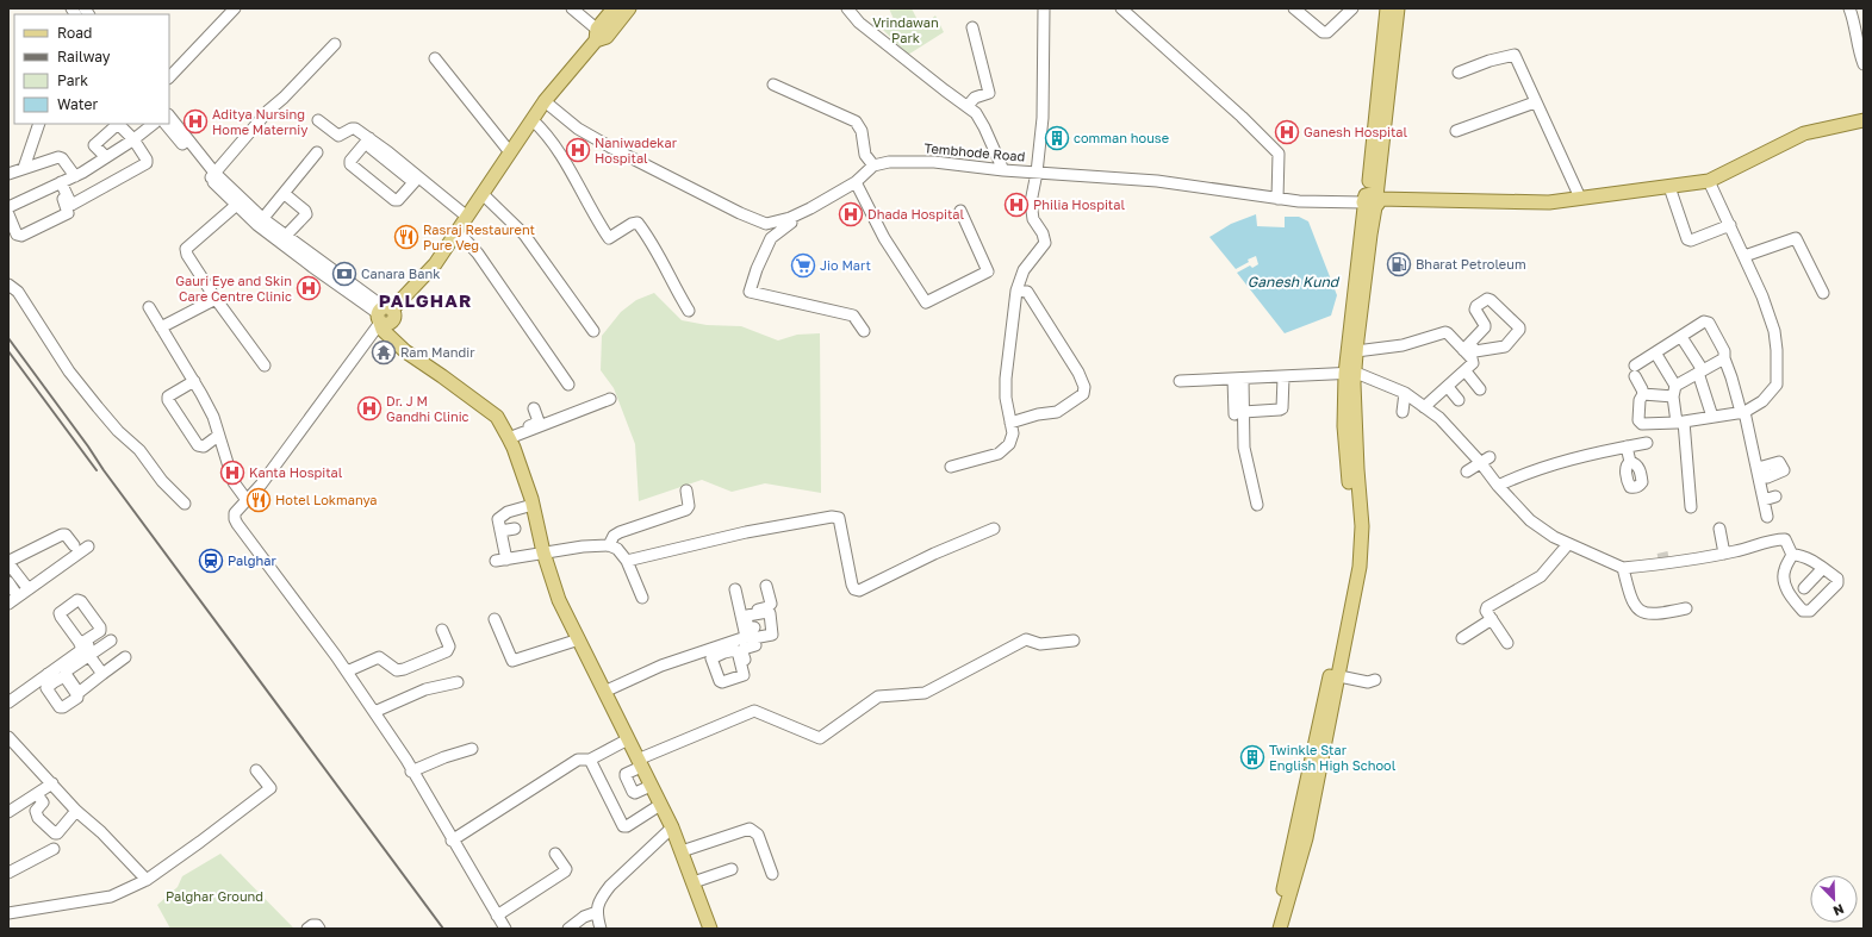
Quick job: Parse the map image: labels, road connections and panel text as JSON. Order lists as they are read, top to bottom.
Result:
{
  "streets": {
    "street": ["Tembhode Road"]
  },
  "districts": ["PALGHAR"],
  "water": ["Ganesh Kund"],
  "parks": ["Vrindawan Park", "Palghar Ground"],
  "places": {
    "hospital": [
      "Aditya Nursing Home Materniy",
      "Ganesh Hospital",
      "Naniwadekar Hospital",
      "Philia Hospital",
      "Dhada Hospital",
      "Gauri Eye and Skin Care Centre Clinic",
      "Dr. J M Gandhi Clinic",
      "Kanta Hospital"
    ],
    "building": ["comman house", "Twinkle Star English High School"],
    "restaurant": ["Rasraj Restaurent Pure Veg", "Hotel Lokmanya"],
    "fuel station": ["Bharat Petroleum"],
    "supermarket": ["Jio Mart"],
    "bank": ["Canara Bank"],
    "temple": ["Ram Mandir"],
    "station": ["Palghar"]
  },
  "legend": [
    "Road",
    "Railway",
    "Park",
    "Water"
  ],
  "north": "bottom right"
}
